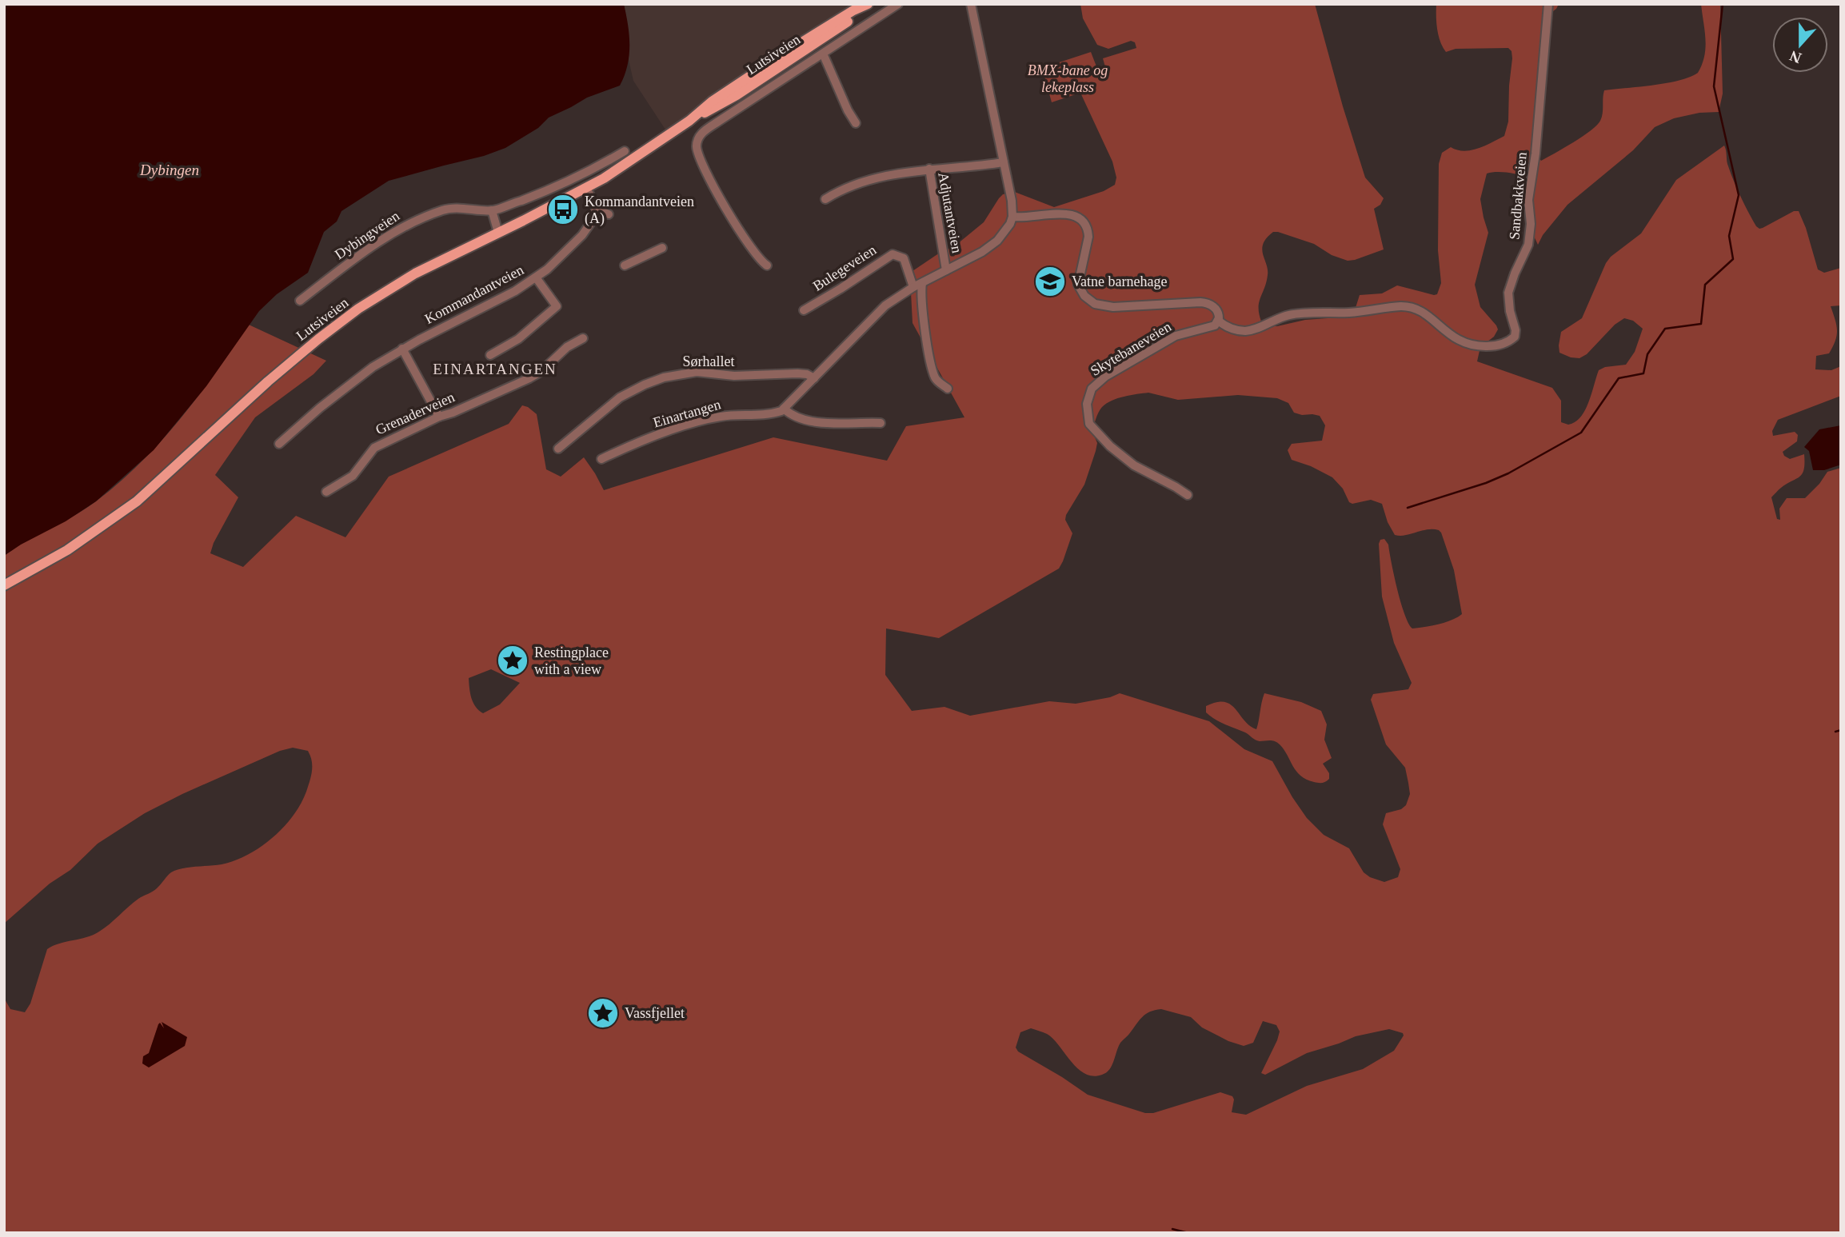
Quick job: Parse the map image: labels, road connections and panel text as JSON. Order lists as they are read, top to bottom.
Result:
{
  "streets": {
    "main road": ["Lutsiveien"],
    "street": [
      "Sandbakkveien",
      "Adjutantveien",
      "Dybingveien",
      "Bulegeveien",
      "Kommandantveien",
      "Skytebaneveien",
      "Sørhallet",
      "Grenaderveien",
      "Einartangen"
    ]
  },
  "crossings": [
    ["Sandbakkveien", "Skytebaneveien"]
  ],
  "districts": ["EINARTANGEN"],
  "water": ["Dybingen"],
  "parks": ["BMX-bane og lekeplass"],
  "places": {
    "bus stop": ["Kommandantveien (A)"],
    "school or university": ["Vatne barnehage"],
    "place": ["Restingplace with a view", "Vassfjellet"]
  },
  "north": "bottom"
}
